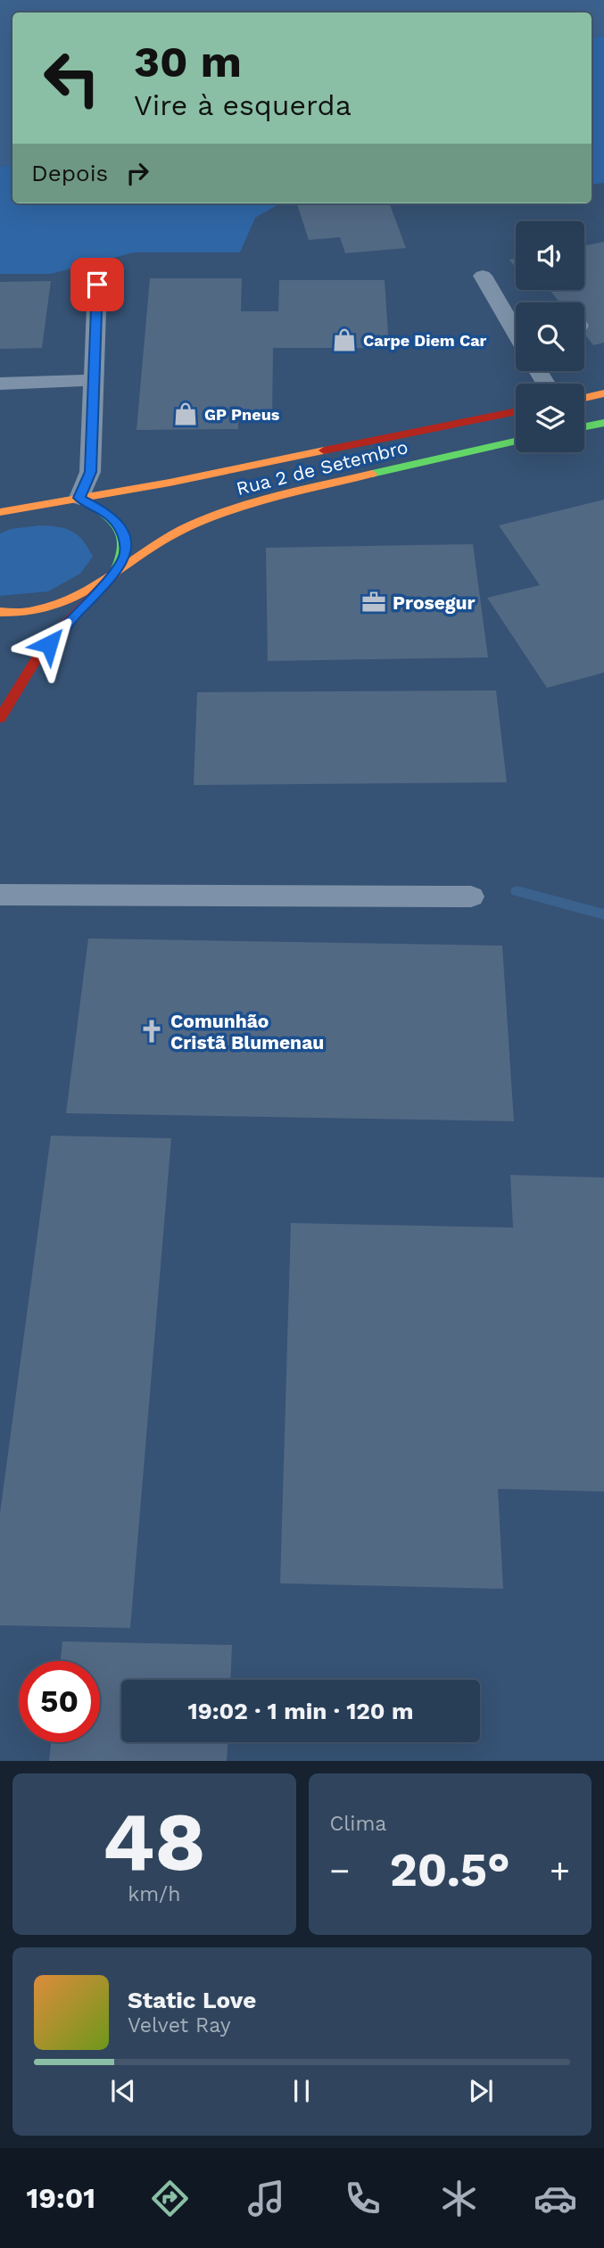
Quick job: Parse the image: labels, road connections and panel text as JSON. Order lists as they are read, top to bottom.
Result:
{
  "streets": {
    "main road": ["Rua 2 de Setembro"]
  },
  "places": {
    "shop": ["Carpe Diem Car", "GP Pneus"],
    "office": ["Prosegur"],
    "church": ["Comunhão Cristã Blumenau"]
  },
  "page": {
    "turn": ["30 m", "Vire à esquerda"],
    "then": "Depois",
    "limit": "50",
    "trip": "19:02 · 1 min · 120 m",
    "tile": [
      ["48", "km/h"],
      "Clima"
    ],
    "heat": ["−", "20.5°", "+"],
    "song": ["Static Love", "Velvet Ray"],
    "tabs": "19:01"
  }
}
